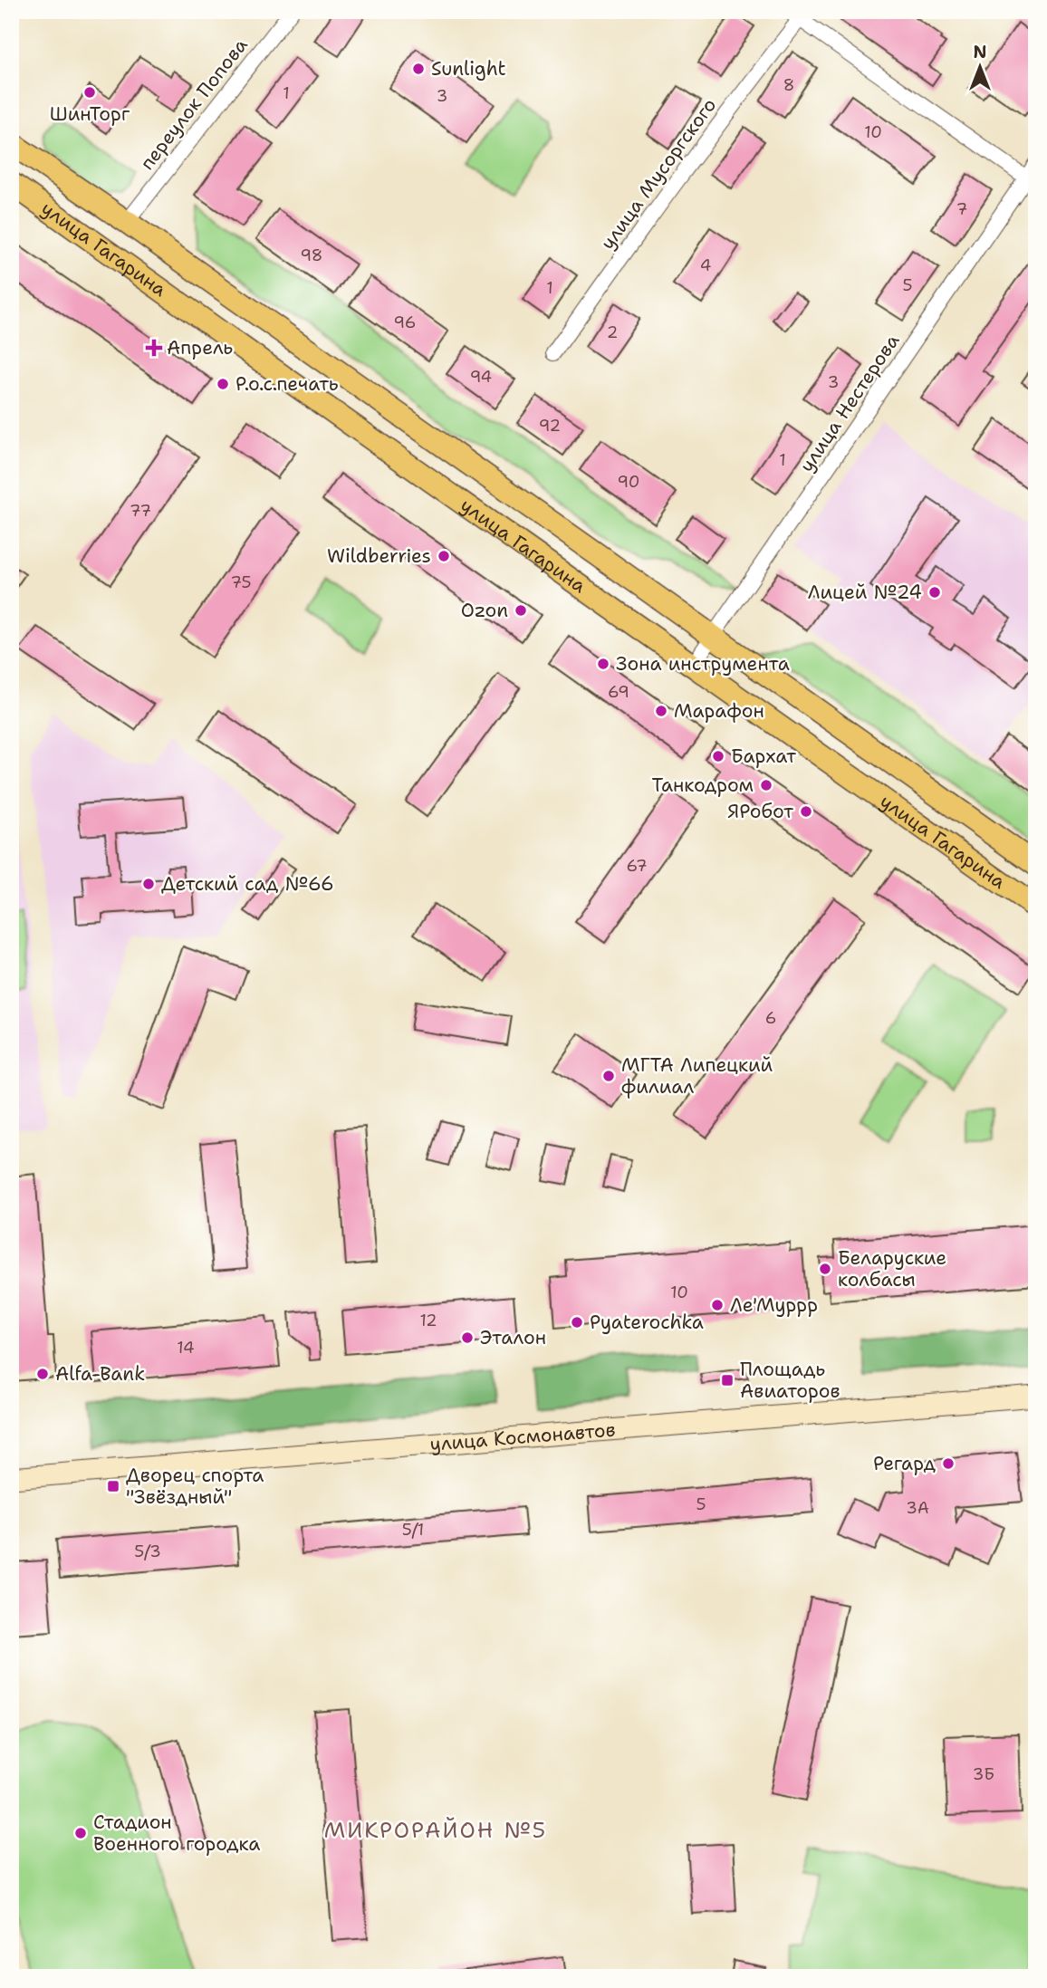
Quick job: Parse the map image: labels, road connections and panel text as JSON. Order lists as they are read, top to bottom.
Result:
{
  "streets": {
    "main road": ["улица Гагарина", "улица Космонавтов"],
    "street": ["переулок Попова", "улица Мусоргского", "улица Нестерова"]
  },
  "crossings": [
    ["переулок Попова", "улица Гагарина"],
    ["улица Гагарина", "улица Нестерова"]
  ],
  "districts": ["МИКРОРАЙОН №5"],
  "places": {
    "other": [
      "Sunlight",
      "ШинТорг",
      "Р.о.с.печать",
      "Wildberries",
      "Лицей №24",
      "Ozon",
      "Зона инструмента",
      "Марафон",
      "Бархат",
      "Танкодром",
      "ЯРобот",
      "Детский сад №66",
      "МГТА Липецкий филиал",
      "Беларуские колбасы",
      "Ле'Муррр",
      "Pyaterochka",
      "Эталон",
      "Alfa-Bank",
      "Регард",
      "Стадион Военного городка"
    ],
    "health": ["Апрель"],
    "transit": ["Площадь Авиаторов", "Дворец спорта \"Звёздный\""]
  },
  "house_numbers": [
    "8",
    "1",
    "3",
    "10",
    "7",
    "98",
    "4",
    "5",
    "1",
    "96",
    "2",
    "94",
    "3",
    "92",
    "1",
    "90",
    "77",
    "75",
    "69",
    "67",
    "6",
    "10",
    "12",
    "14",
    "5",
    "3А",
    "5/1",
    "5/3",
    "3Б"
  ],
  "north": "top"
}
